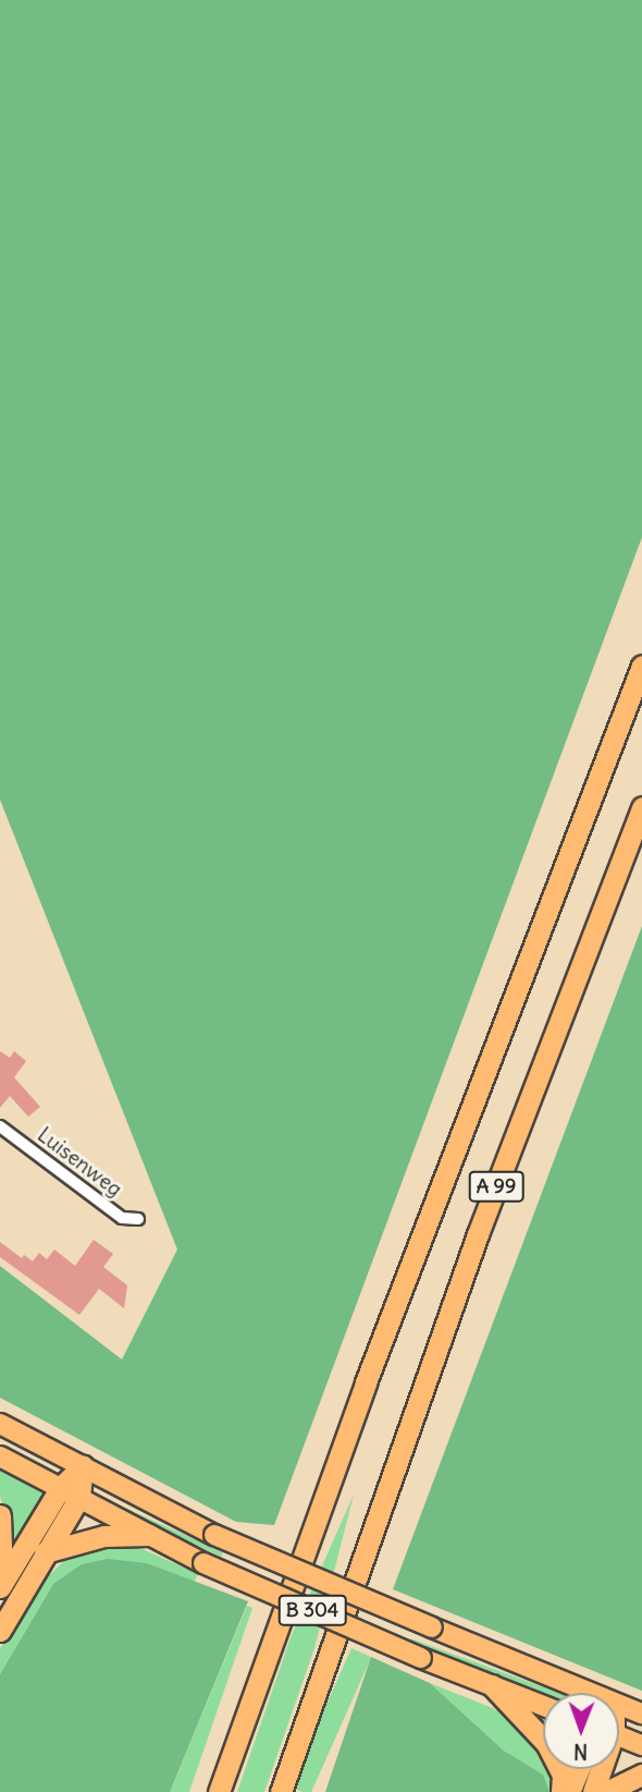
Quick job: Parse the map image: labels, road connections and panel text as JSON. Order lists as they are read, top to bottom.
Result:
{
  "streets": {
    "highway": ["A 99"],
    "main road": ["B 304"],
    "street": ["Luisenweg"]
  },
  "north": "bottom"
}
